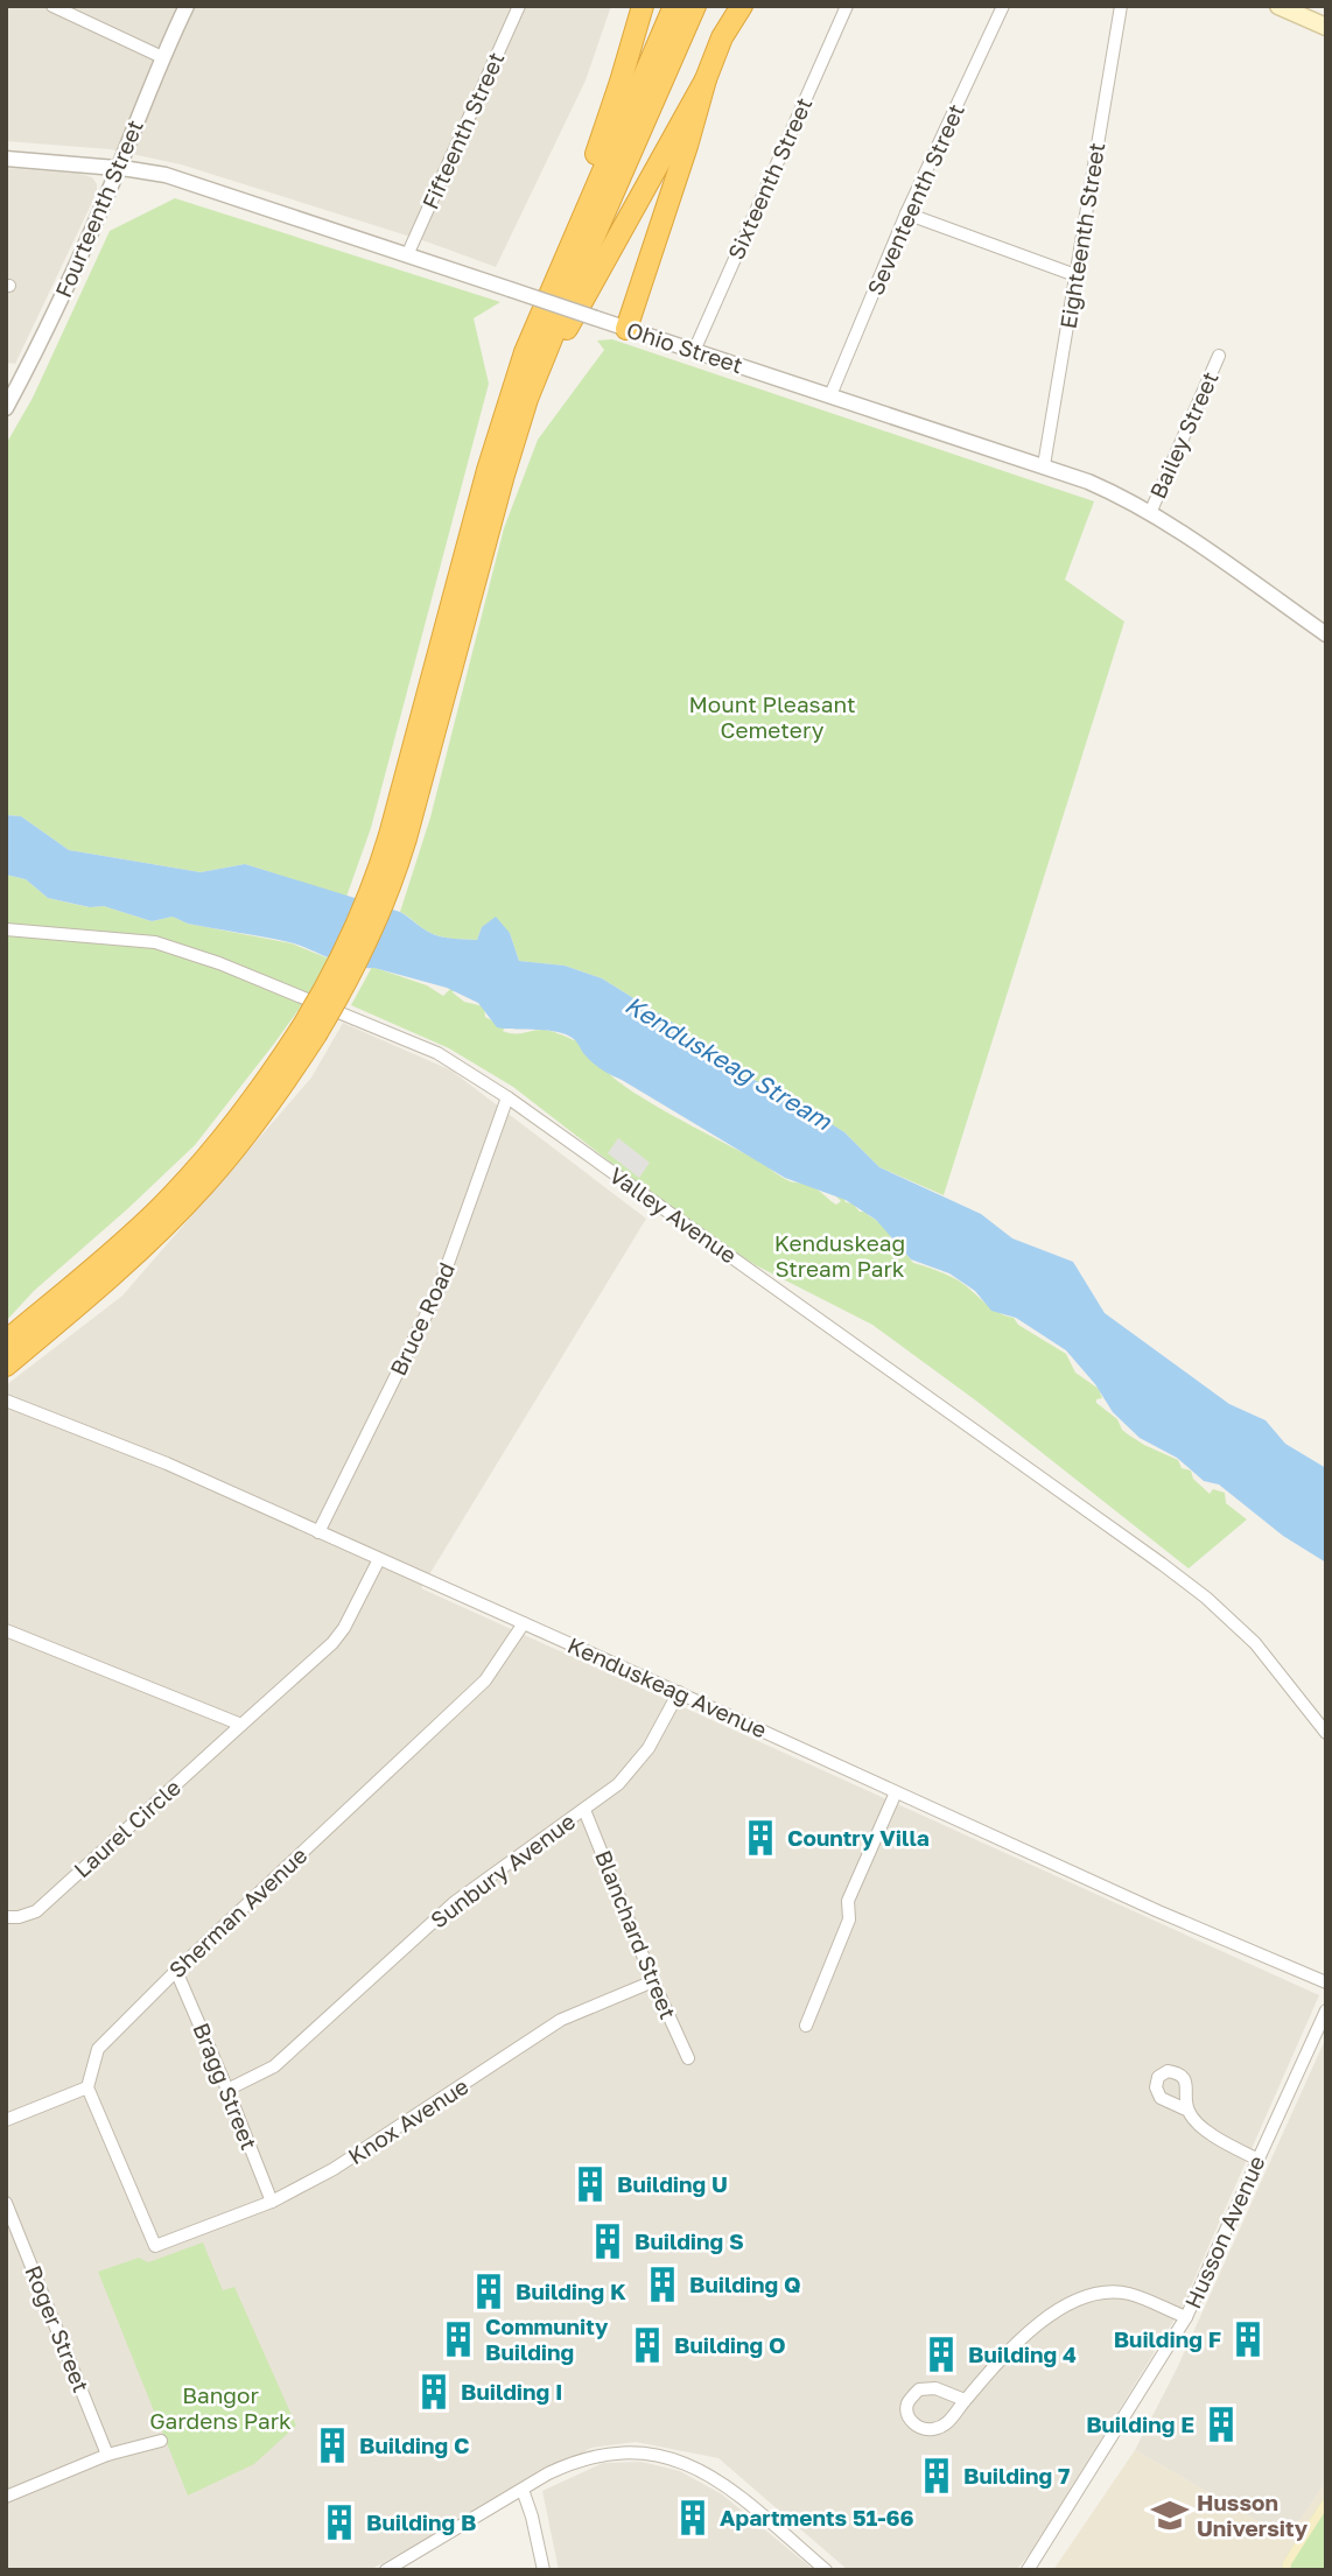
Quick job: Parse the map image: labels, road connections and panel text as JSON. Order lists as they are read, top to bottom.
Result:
{
  "streets": {
    "street": [
      "Fifteenth Street",
      "Sixteenth Street",
      "Seventeenth Street",
      "Fourteenth Street",
      "Eighteenth Street",
      "Ohio Street",
      "Bailey Street",
      "Valley Avenue",
      "Bruce Road",
      "Kenduskeag Avenue",
      "Laurel Circle",
      "Sunbury Avenue",
      "Sherman Avenue",
      "Blanchard Street",
      "Bragg Street",
      "Knox Avenue",
      "Husson Avenue",
      "Roger Street"
    ]
  },
  "crossings": [
    ["Fifteenth Street", "Ohio Street"],
    ["Sixteenth Street", "Ohio Street"],
    ["Seventeenth Street", "Ohio Street"],
    ["Fourteenth Street", "Ohio Street"],
    ["Eighteenth Street", "Ohio Street"],
    ["Ohio Street", "Bailey Street"],
    ["Valley Avenue", "Bruce Road"],
    ["Bruce Road", "Kenduskeag Avenue"],
    ["Kenduskeag Avenue", "Laurel Circle"],
    ["Kenduskeag Avenue", "Sunbury Avenue"],
    ["Kenduskeag Avenue", "Sherman Avenue"],
    ["Sunbury Avenue", "Blanchard Street"],
    ["Sunbury Avenue", "Bragg Street"],
    ["Sherman Avenue", "Bragg Street"],
    ["Sherman Avenue", "Knox Avenue"],
    ["Blanchard Street", "Knox Avenue"],
    ["Bragg Street", "Knox Avenue"]
  ],
  "water": ["Kenduskeag Stream"],
  "parks": ["Mount Pleasant Cemetery", "Kenduskeag Stream Park", "Bangor Gardens Park"],
  "places": {
    "building": [
      "Country Villa",
      "Building U",
      "Building S",
      "Building Q",
      "Building K",
      "Community Building",
      "Building F",
      "Building O",
      "Building 4",
      "Building I",
      "Building E",
      "Building C",
      "Building 7",
      "Apartments 51-66",
      "Building B"
    ],
    "school or university": ["Husson University"]
  }
}
